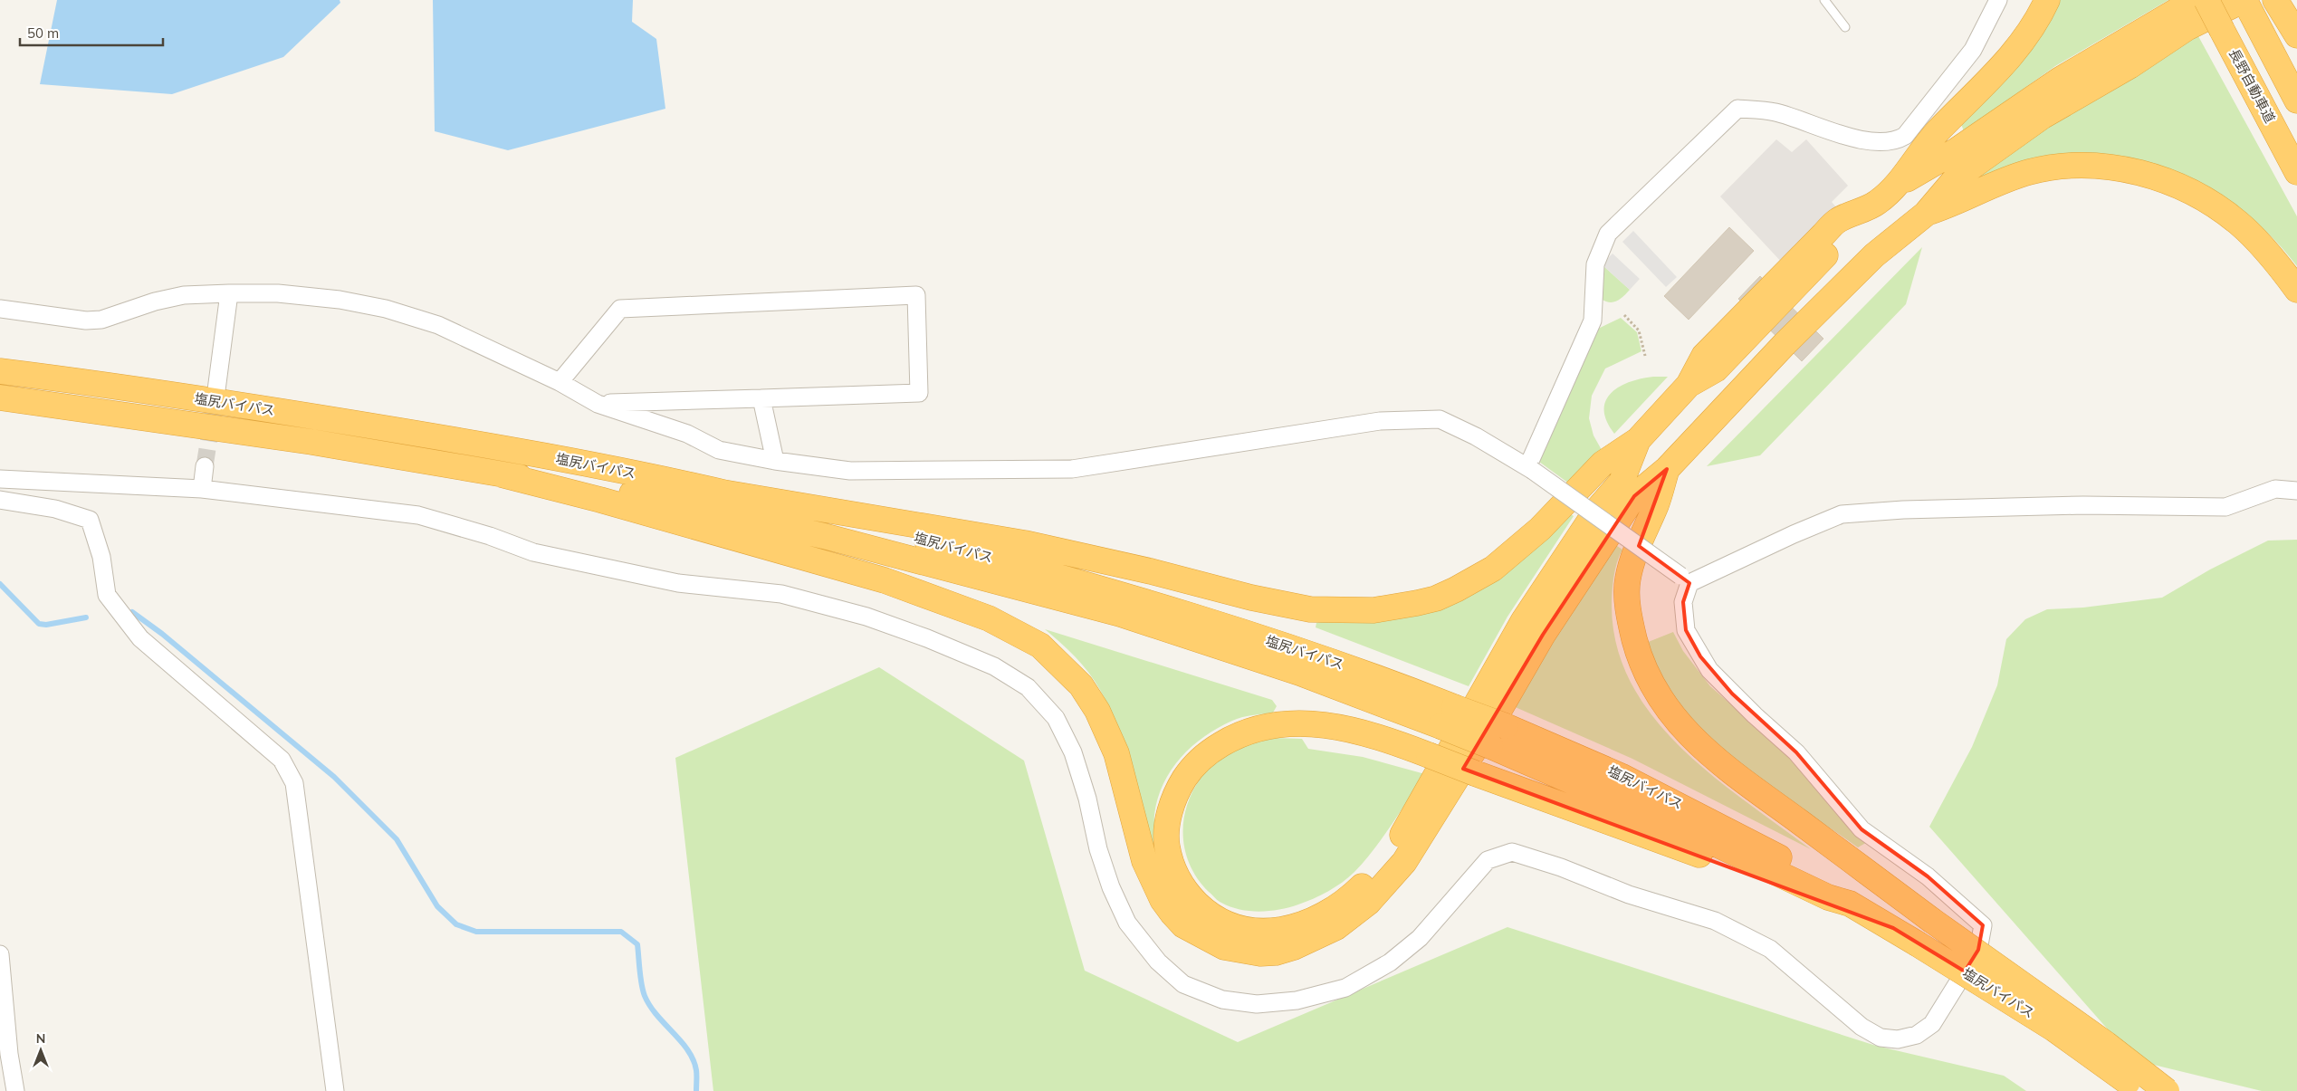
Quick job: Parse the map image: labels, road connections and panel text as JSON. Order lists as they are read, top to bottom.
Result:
{
  "streets": {
    "highway": ["長野自動車道", "塩尻バイパス"]
  },
  "scale_bar": "50 m",
  "north": "top"
}
